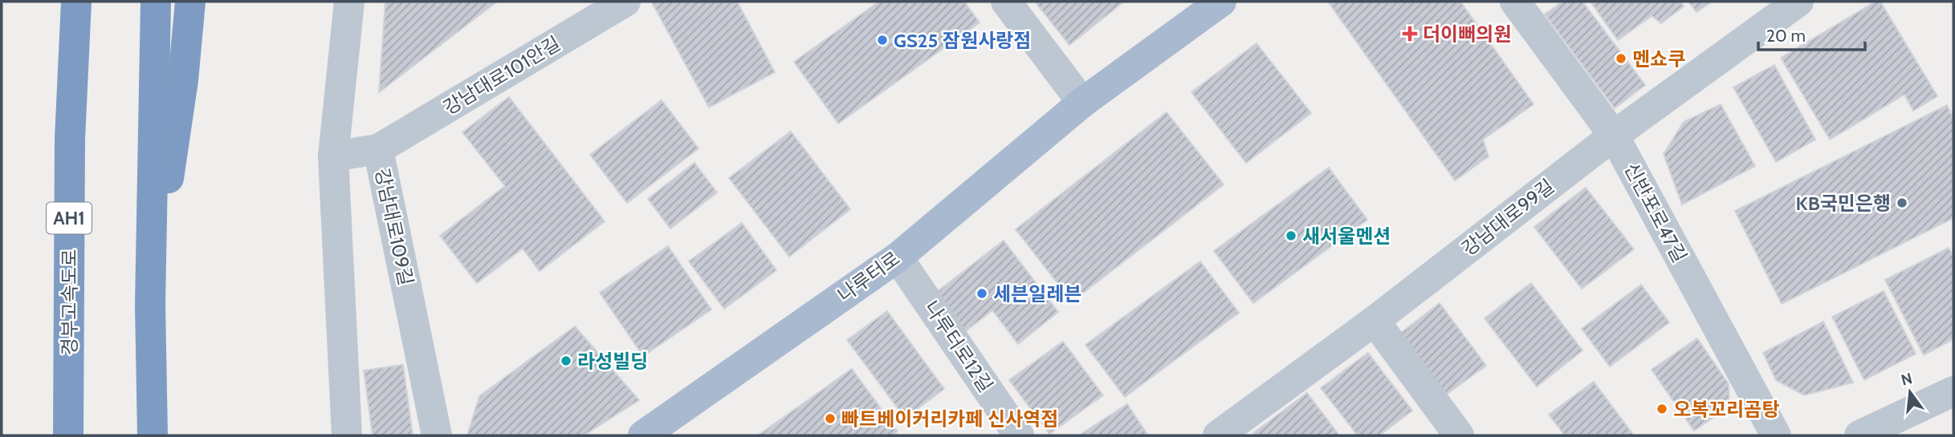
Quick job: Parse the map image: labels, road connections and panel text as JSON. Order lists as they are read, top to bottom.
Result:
{
  "streets": {
    "highway": ["AH1", "경부고속도로"],
    "main road": ["나루터로"],
    "street": [
      "강남대로101안길",
      "신반포로47길",
      "강남대로99길",
      "강남대로109길",
      "나루터로12길"
    ]
  },
  "crossings": [
    ["강남대로101안길", "강남대로109길"],
    ["신반포로47길", "강남대로99길"],
    ["나루터로", "나루터로12길"]
  ],
  "places": {
    "health": ["더이뻐의원"],
    "other": [
      "GS25 잠원사랑점",
      "멘쇼쿠",
      "KB국민은행",
      "새서울멘션",
      "세븐일레븐",
      "라성빌딩",
      "오복꼬리곰탕",
      "빠트베이커리카페 신사역점"
    ]
  },
  "scale_bar": "20 m",
  "north": "top"
}
